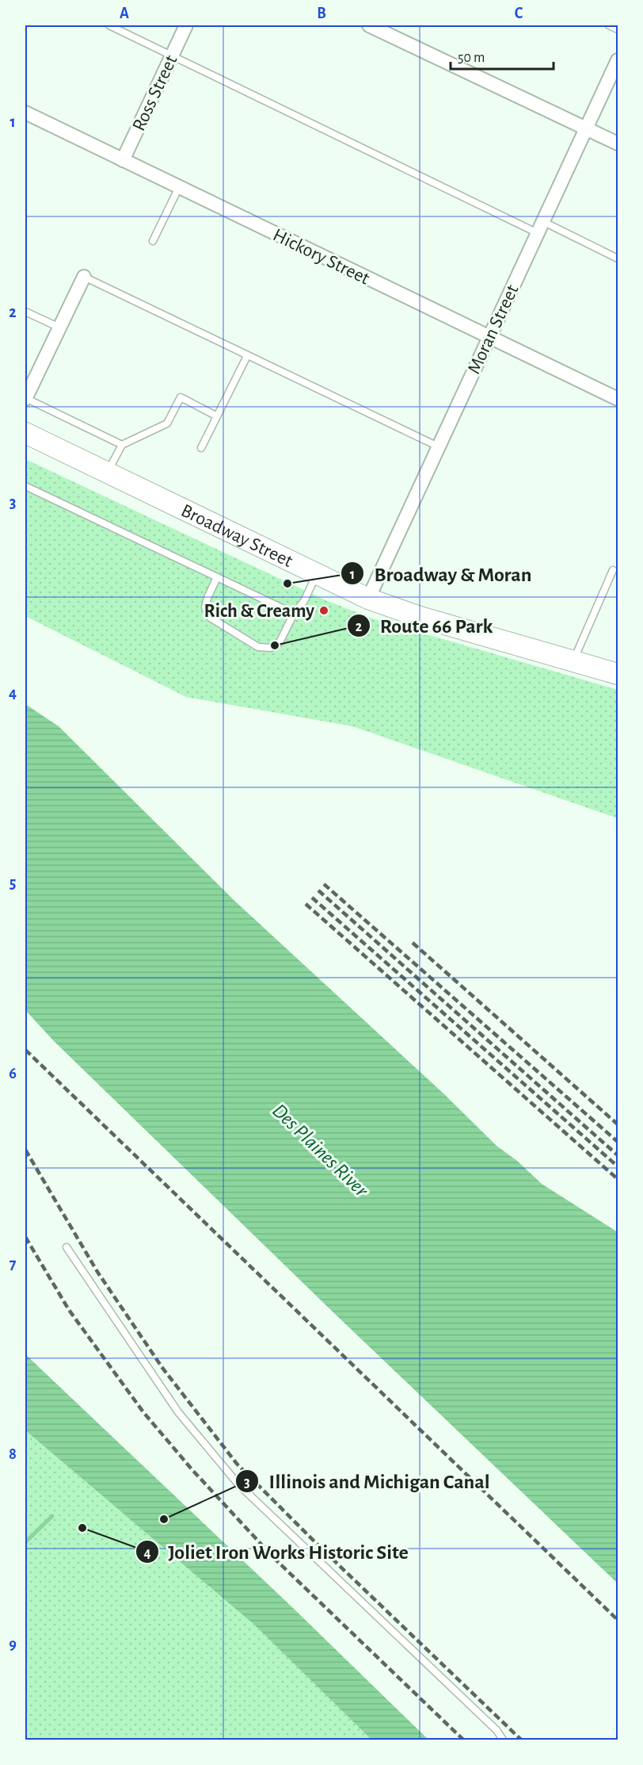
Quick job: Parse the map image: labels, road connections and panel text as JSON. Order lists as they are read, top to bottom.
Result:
{
  "streets": {
    "main road": ["Broadway Street"],
    "street": ["Ross Street", "Hickory Street", "Moran Street"]
  },
  "crossings": [
    ["Ross Street", "Hickory Street"],
    ["Hickory Street", "Moran Street"],
    ["Moran Street", "Broadway Street"]
  ],
  "water": ["Des Plaines River"],
  "places": [
    "Broadway & Moran",
    "Rich & Creamy",
    "Route 66 Park",
    "Illinois and Michigan Canal",
    "Joliet Iron Works Historic Site"
  ],
  "scale_bar": "50 m",
  "grid": {
    "columns": ["A", "B", "C"],
    "rows": [
      "1",
      "2",
      "3",
      "4",
      "5",
      "6",
      "7",
      "8",
      "9"
    ]
  }
}
